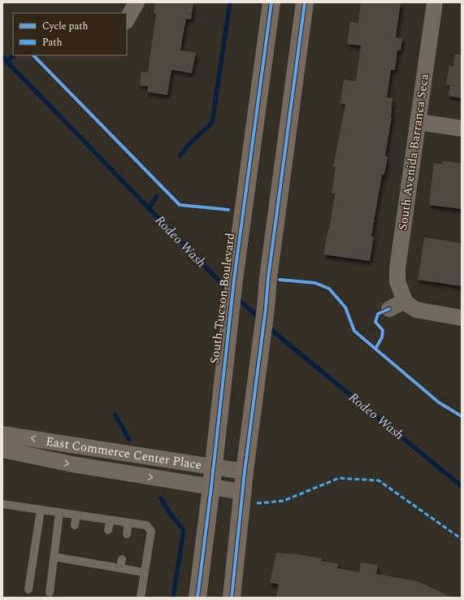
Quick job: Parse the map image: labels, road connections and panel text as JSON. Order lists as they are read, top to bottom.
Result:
{
  "streets": {
    "main road": ["South Tucson Boulevard"],
    "street": ["South Avenida Barranca Seca", "East Commerce Center Place"]
  },
  "crossings": [
    ["South Tucson Boulevard", "East Commerce Center Place"]
  ],
  "water": ["Rodeo Wash"],
  "legend": ["Cycle path", "Path"]
}
